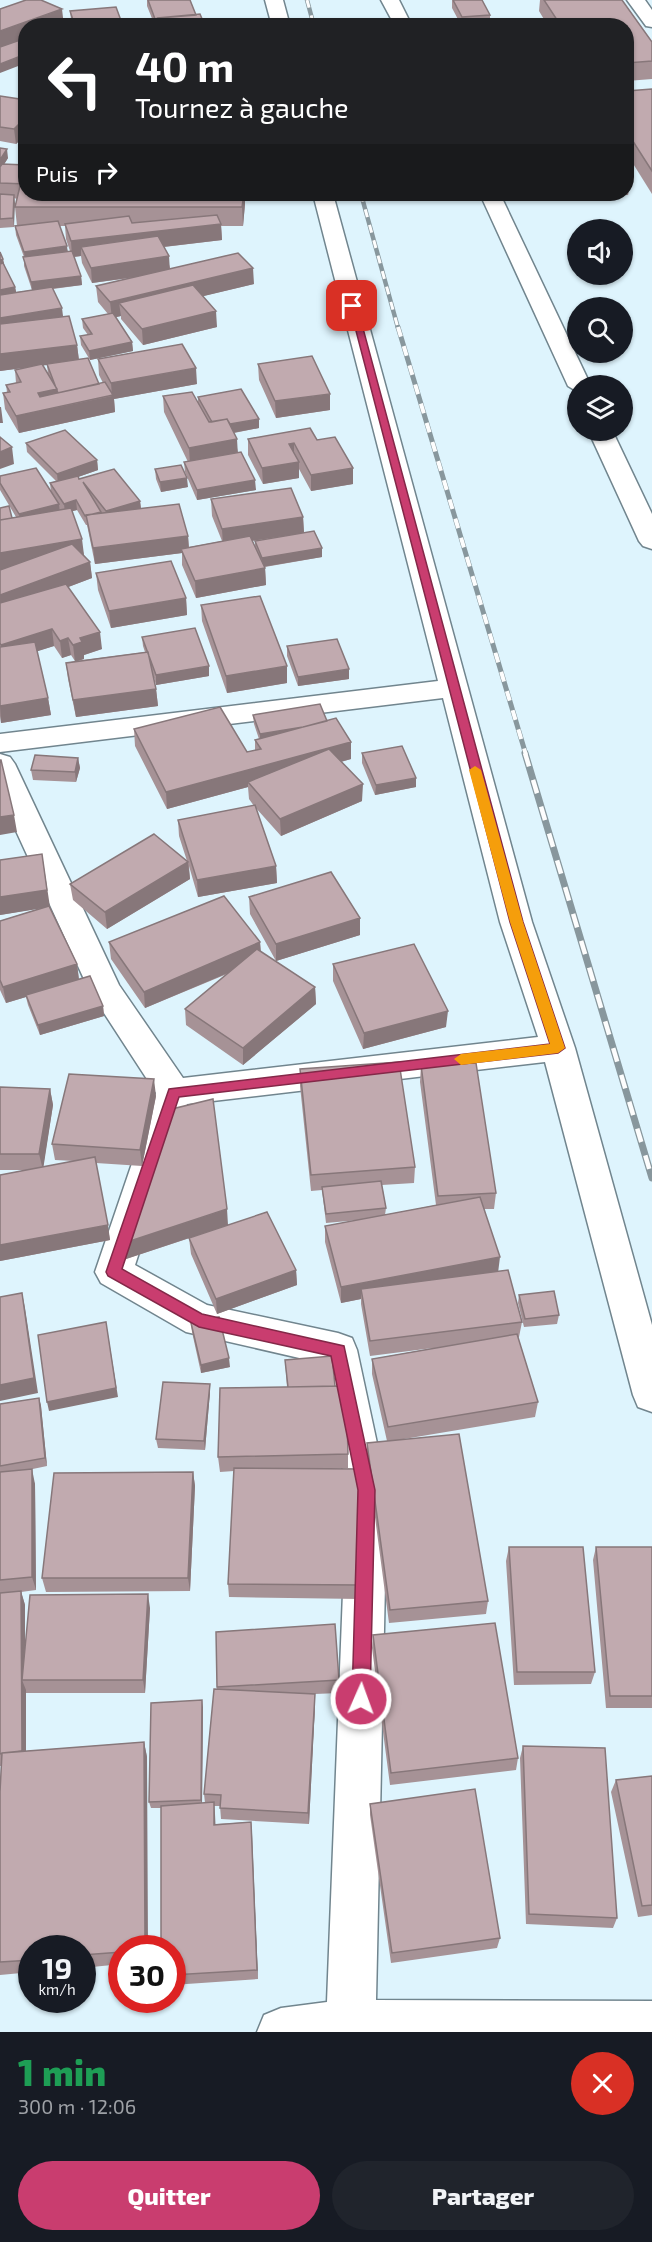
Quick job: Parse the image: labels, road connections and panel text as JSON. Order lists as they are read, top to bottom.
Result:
{
  "page": {
    "turn": ["40 m", "Tournez à gauche"],
    "then": "Puis",
    "speed": "19 km/h",
    "limit": "30",
    "heading": ["1 min", "300 m · 12:06"],
    "buttons": ["Quitter", "Partager"]
  }
}
